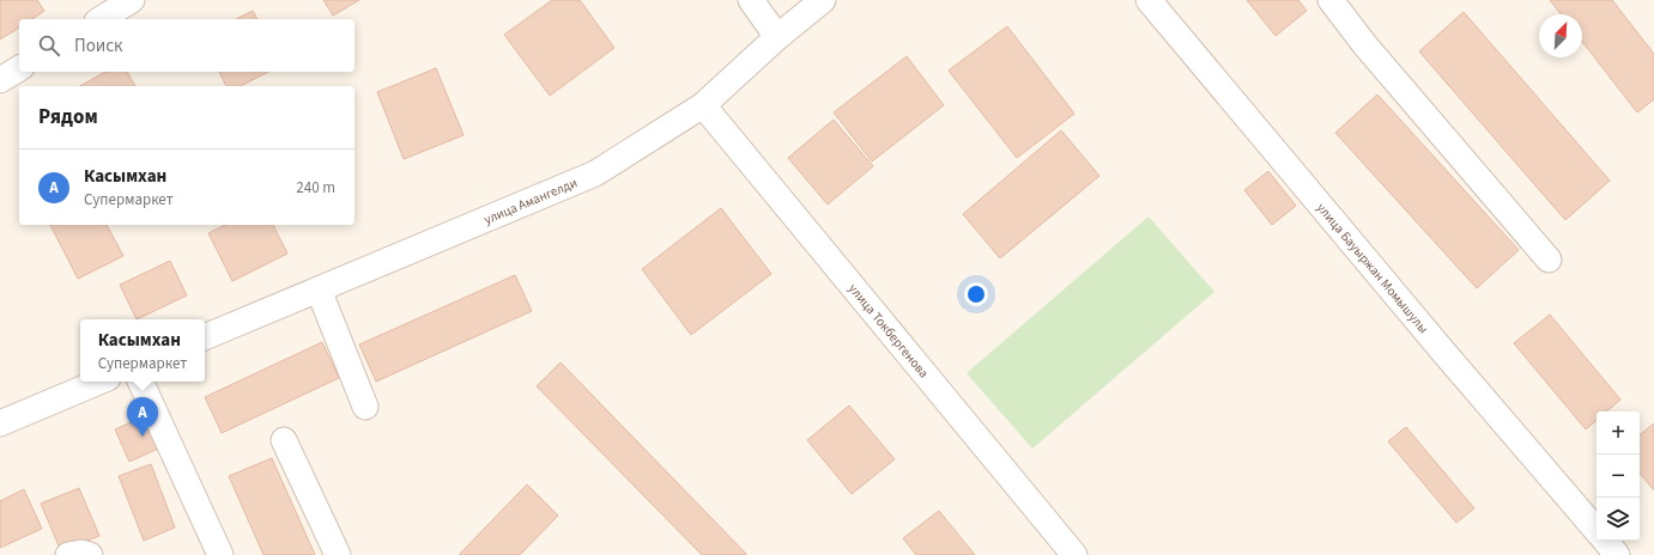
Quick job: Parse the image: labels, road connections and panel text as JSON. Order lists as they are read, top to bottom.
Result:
{
  "streets": {
    "street": ["улица Амангелди", "улица Бауыржан Момышулы", "улица Токбергенова"]
  },
  "crossings": [
    ["улица Амангелди", "улица Токбергенова"]
  ],
  "north": "top right",
  "page": {
    "search": "Поиск",
    "heading": "Рядом",
    "list": [
      {
        "mark": "A",
        "name": "Касымхан",
        "note": "Супермаркет",
        "value": "240 m"
      }
    ],
    "popup": ["Касымхан", "Супермаркет"],
    "pins": "A",
    "map_buttons": ["+", "−"]
  }
}
